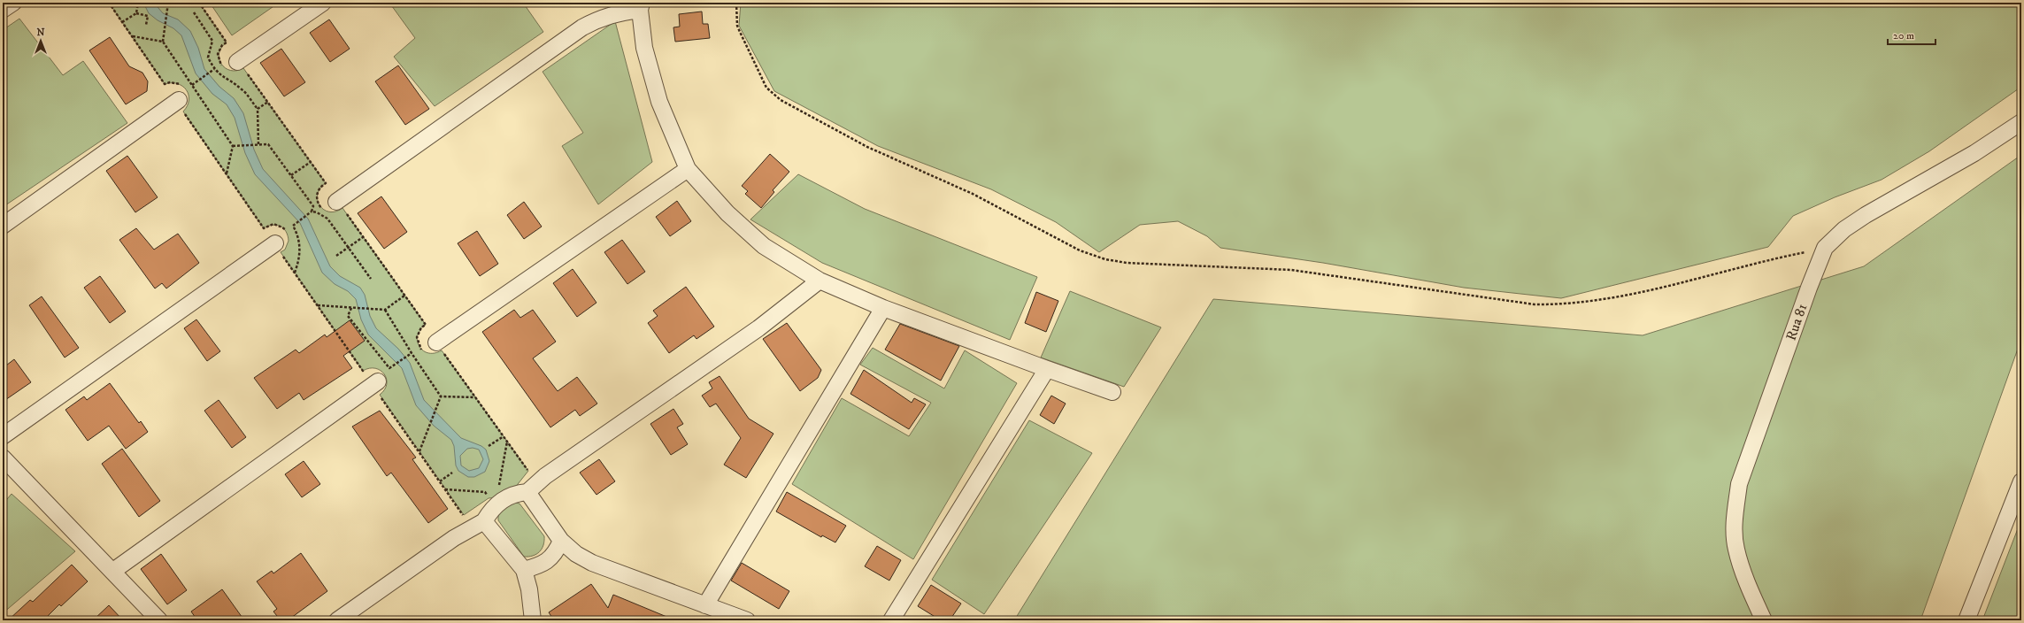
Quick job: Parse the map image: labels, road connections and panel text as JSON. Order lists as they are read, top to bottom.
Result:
{
  "streets": {
    "street": ["Rua 81"]
  },
  "scale_bar": "20 m",
  "north": "top"
}
